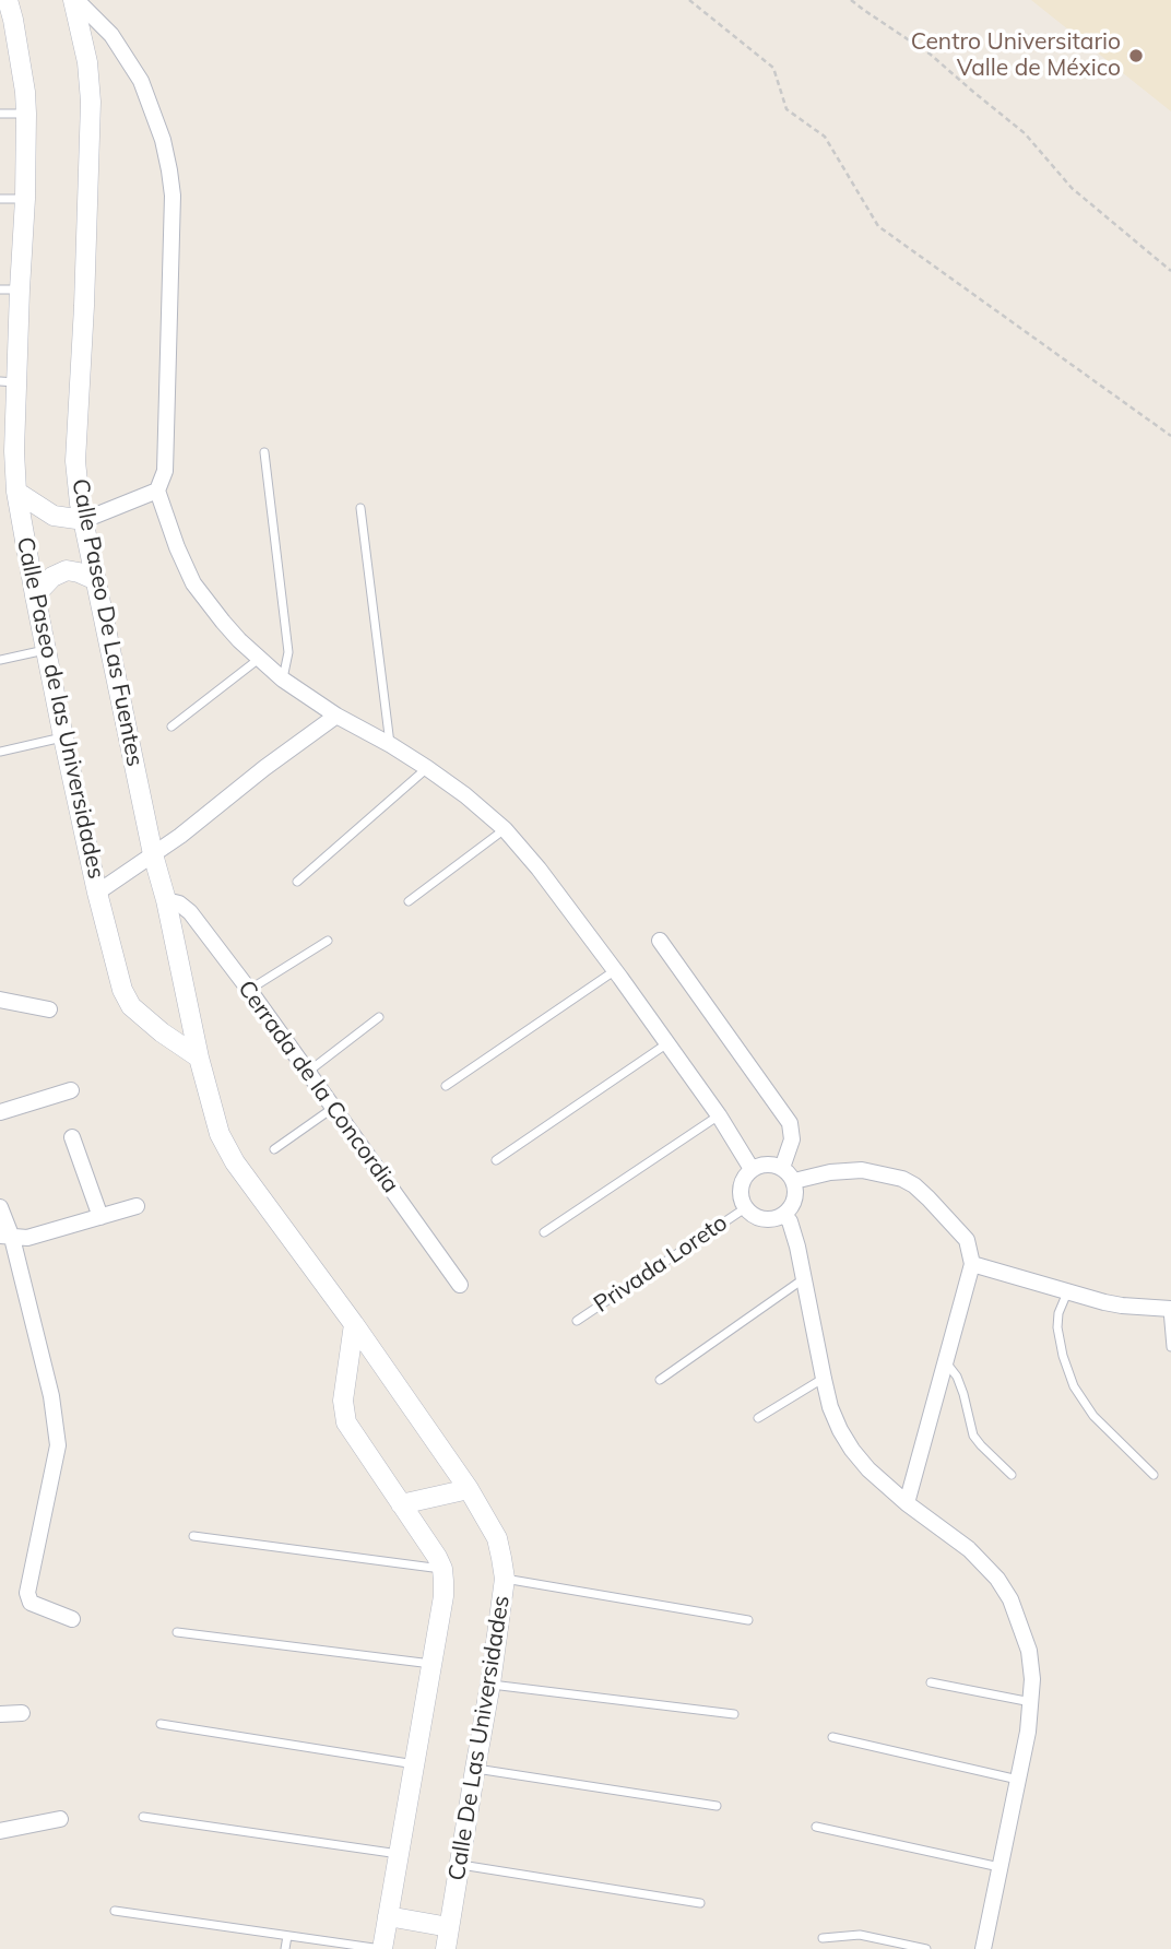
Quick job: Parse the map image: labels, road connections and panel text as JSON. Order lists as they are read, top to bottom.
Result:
{
  "streets": {
    "street": [
      "Calle Paseo De Las Fuentes",
      "Calle Paseo de las Universidades",
      "Cerrada de la Concordia",
      "Calle De Las Universidades"
    ],
    "lane": ["Privada Loreto"]
  },
  "crossings": [
    ["Calle Paseo De Las Fuentes", "Calle Paseo de las Universidades"],
    ["Calle Paseo De Las Fuentes", "Cerrada de la Concordia"],
    ["Calle Paseo De Las Fuentes", "Calle De Las Universidades"]
  ],
  "places": ["Centro Universitario Valle de México"]
}
